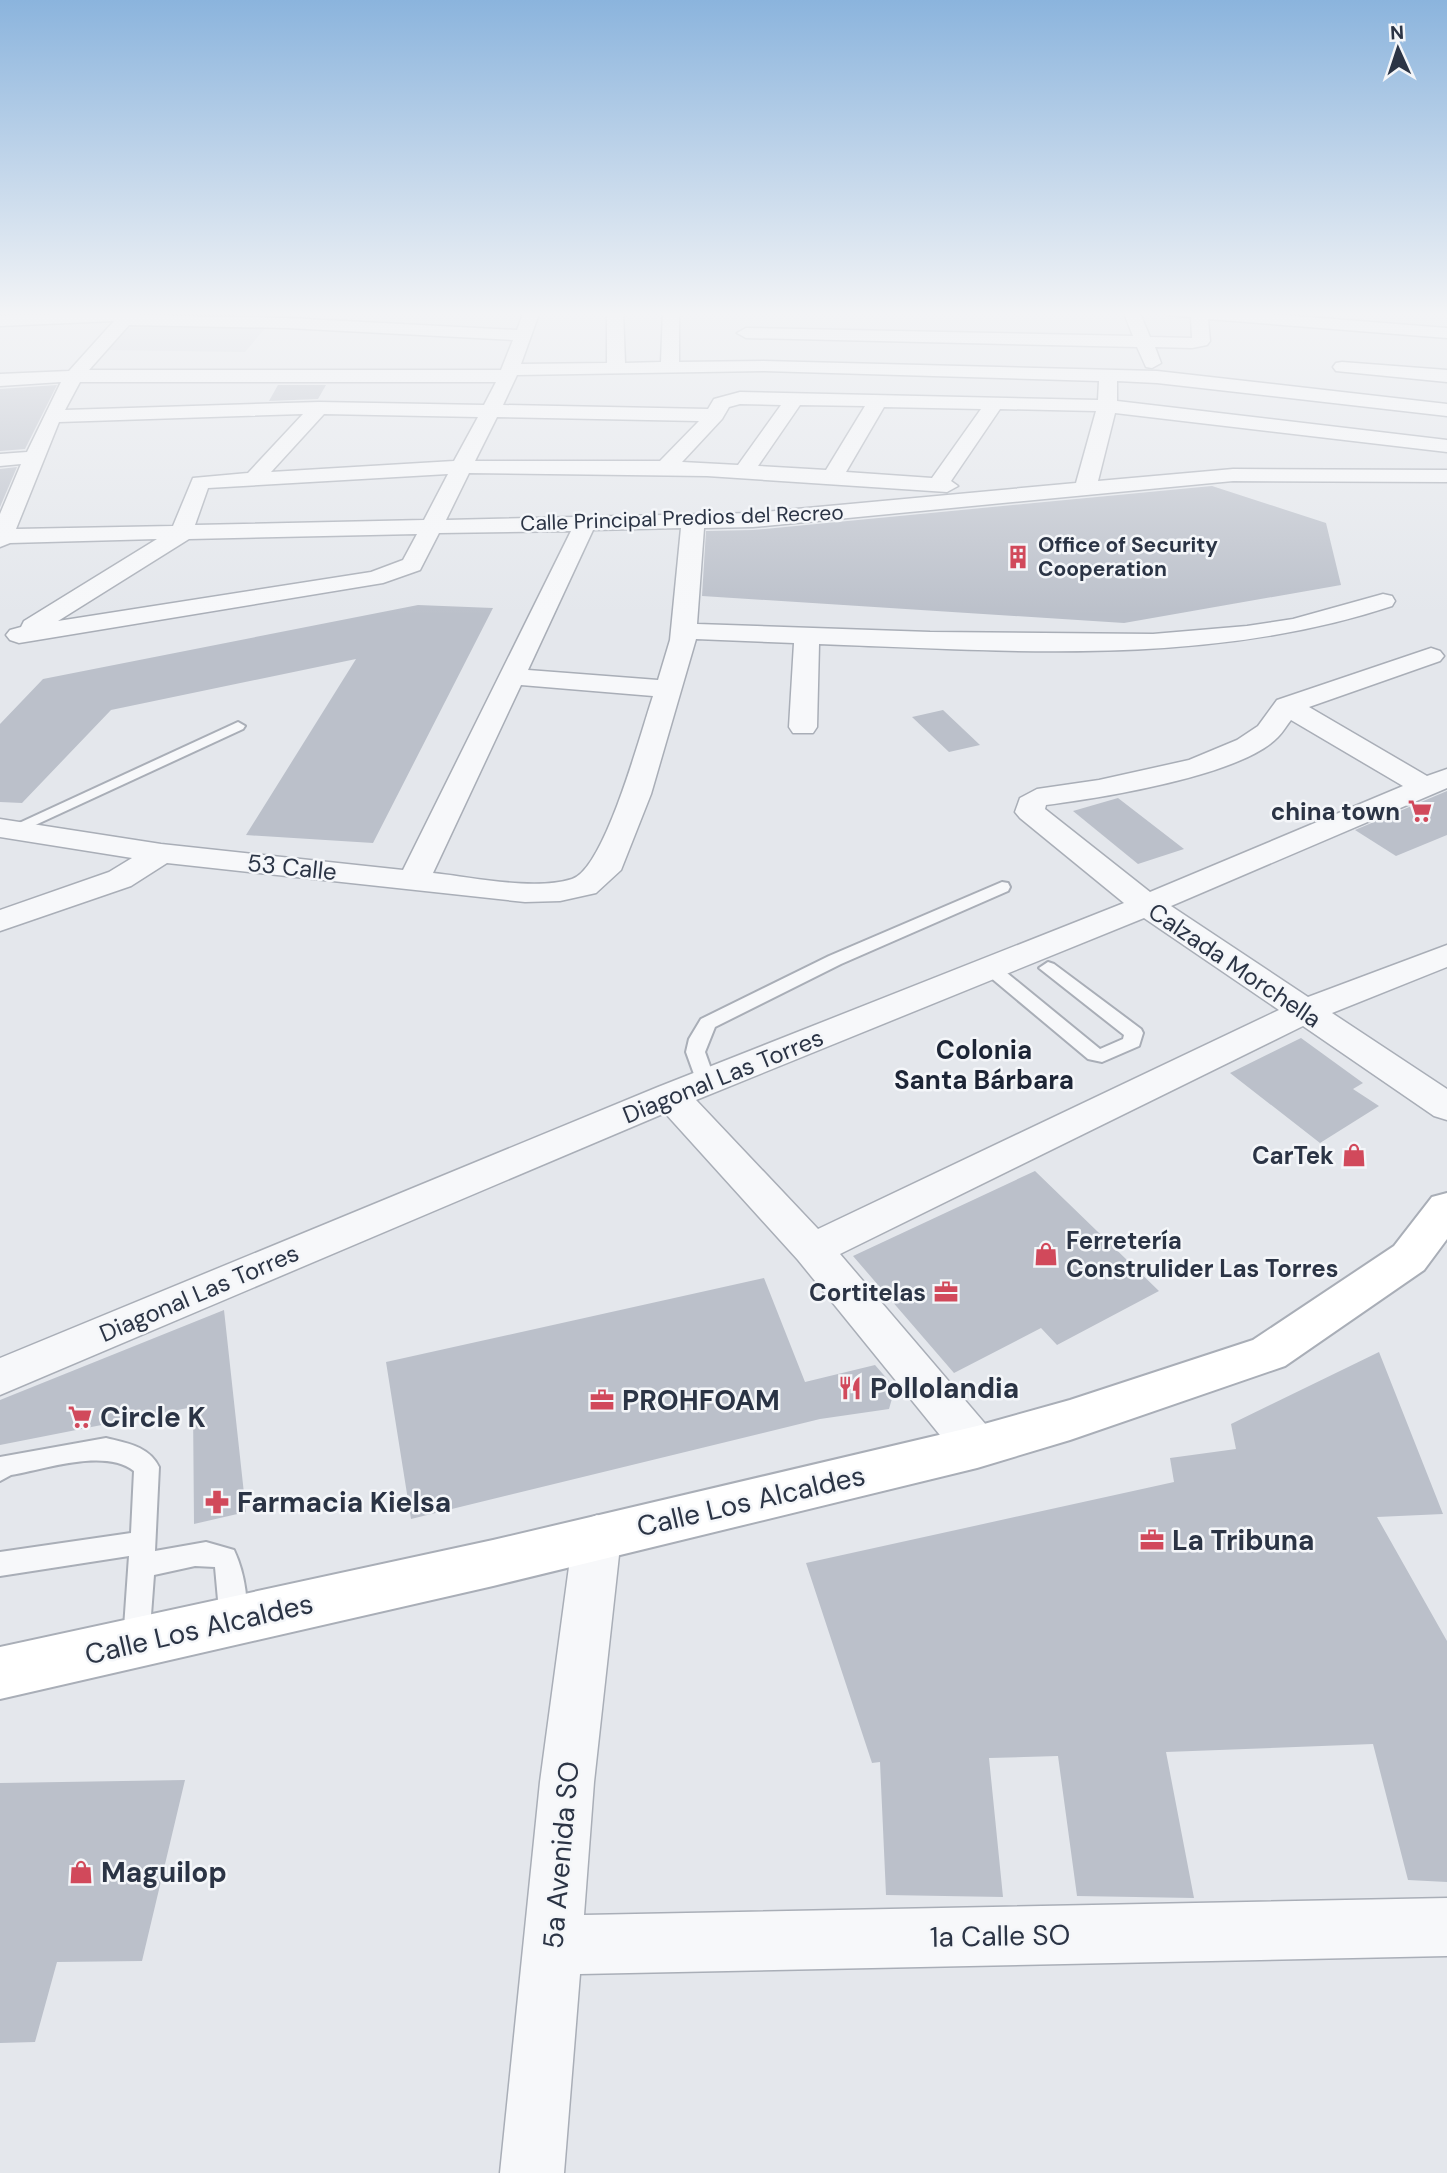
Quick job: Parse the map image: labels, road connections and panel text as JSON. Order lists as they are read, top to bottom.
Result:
{
  "streets": {
    "main road": ["Calle Los Alcaldes"],
    "street": [
      "Calle Principal Predios del Recreo",
      "53 Calle",
      "Calzada Morchella",
      "Diagonal Las Torres",
      "5a Avenida SO",
      "1a Calle SO"
    ]
  },
  "crossings": [
    ["Calzada Morchella", "Diagonal Las Torres"],
    ["Calle Los Alcaldes", "5a Avenida SO"],
    ["5a Avenida SO", "1a Calle SO"]
  ],
  "districts": ["Colonia Santa Bárbara"],
  "places": {
    "building": ["Office of Security Cooperation"],
    "supermarket": ["china town", "Circle K"],
    "shop": ["CarTek", "Ferretería Construlider Las Torres", "Maguilop"],
    "office": ["Cortitelas", "PROHFOAM", "La Tribuna"],
    "restaurant": ["Pollolandia"],
    "pharmacy": ["Farmacia Kielsa"]
  },
  "north": "top"
}
